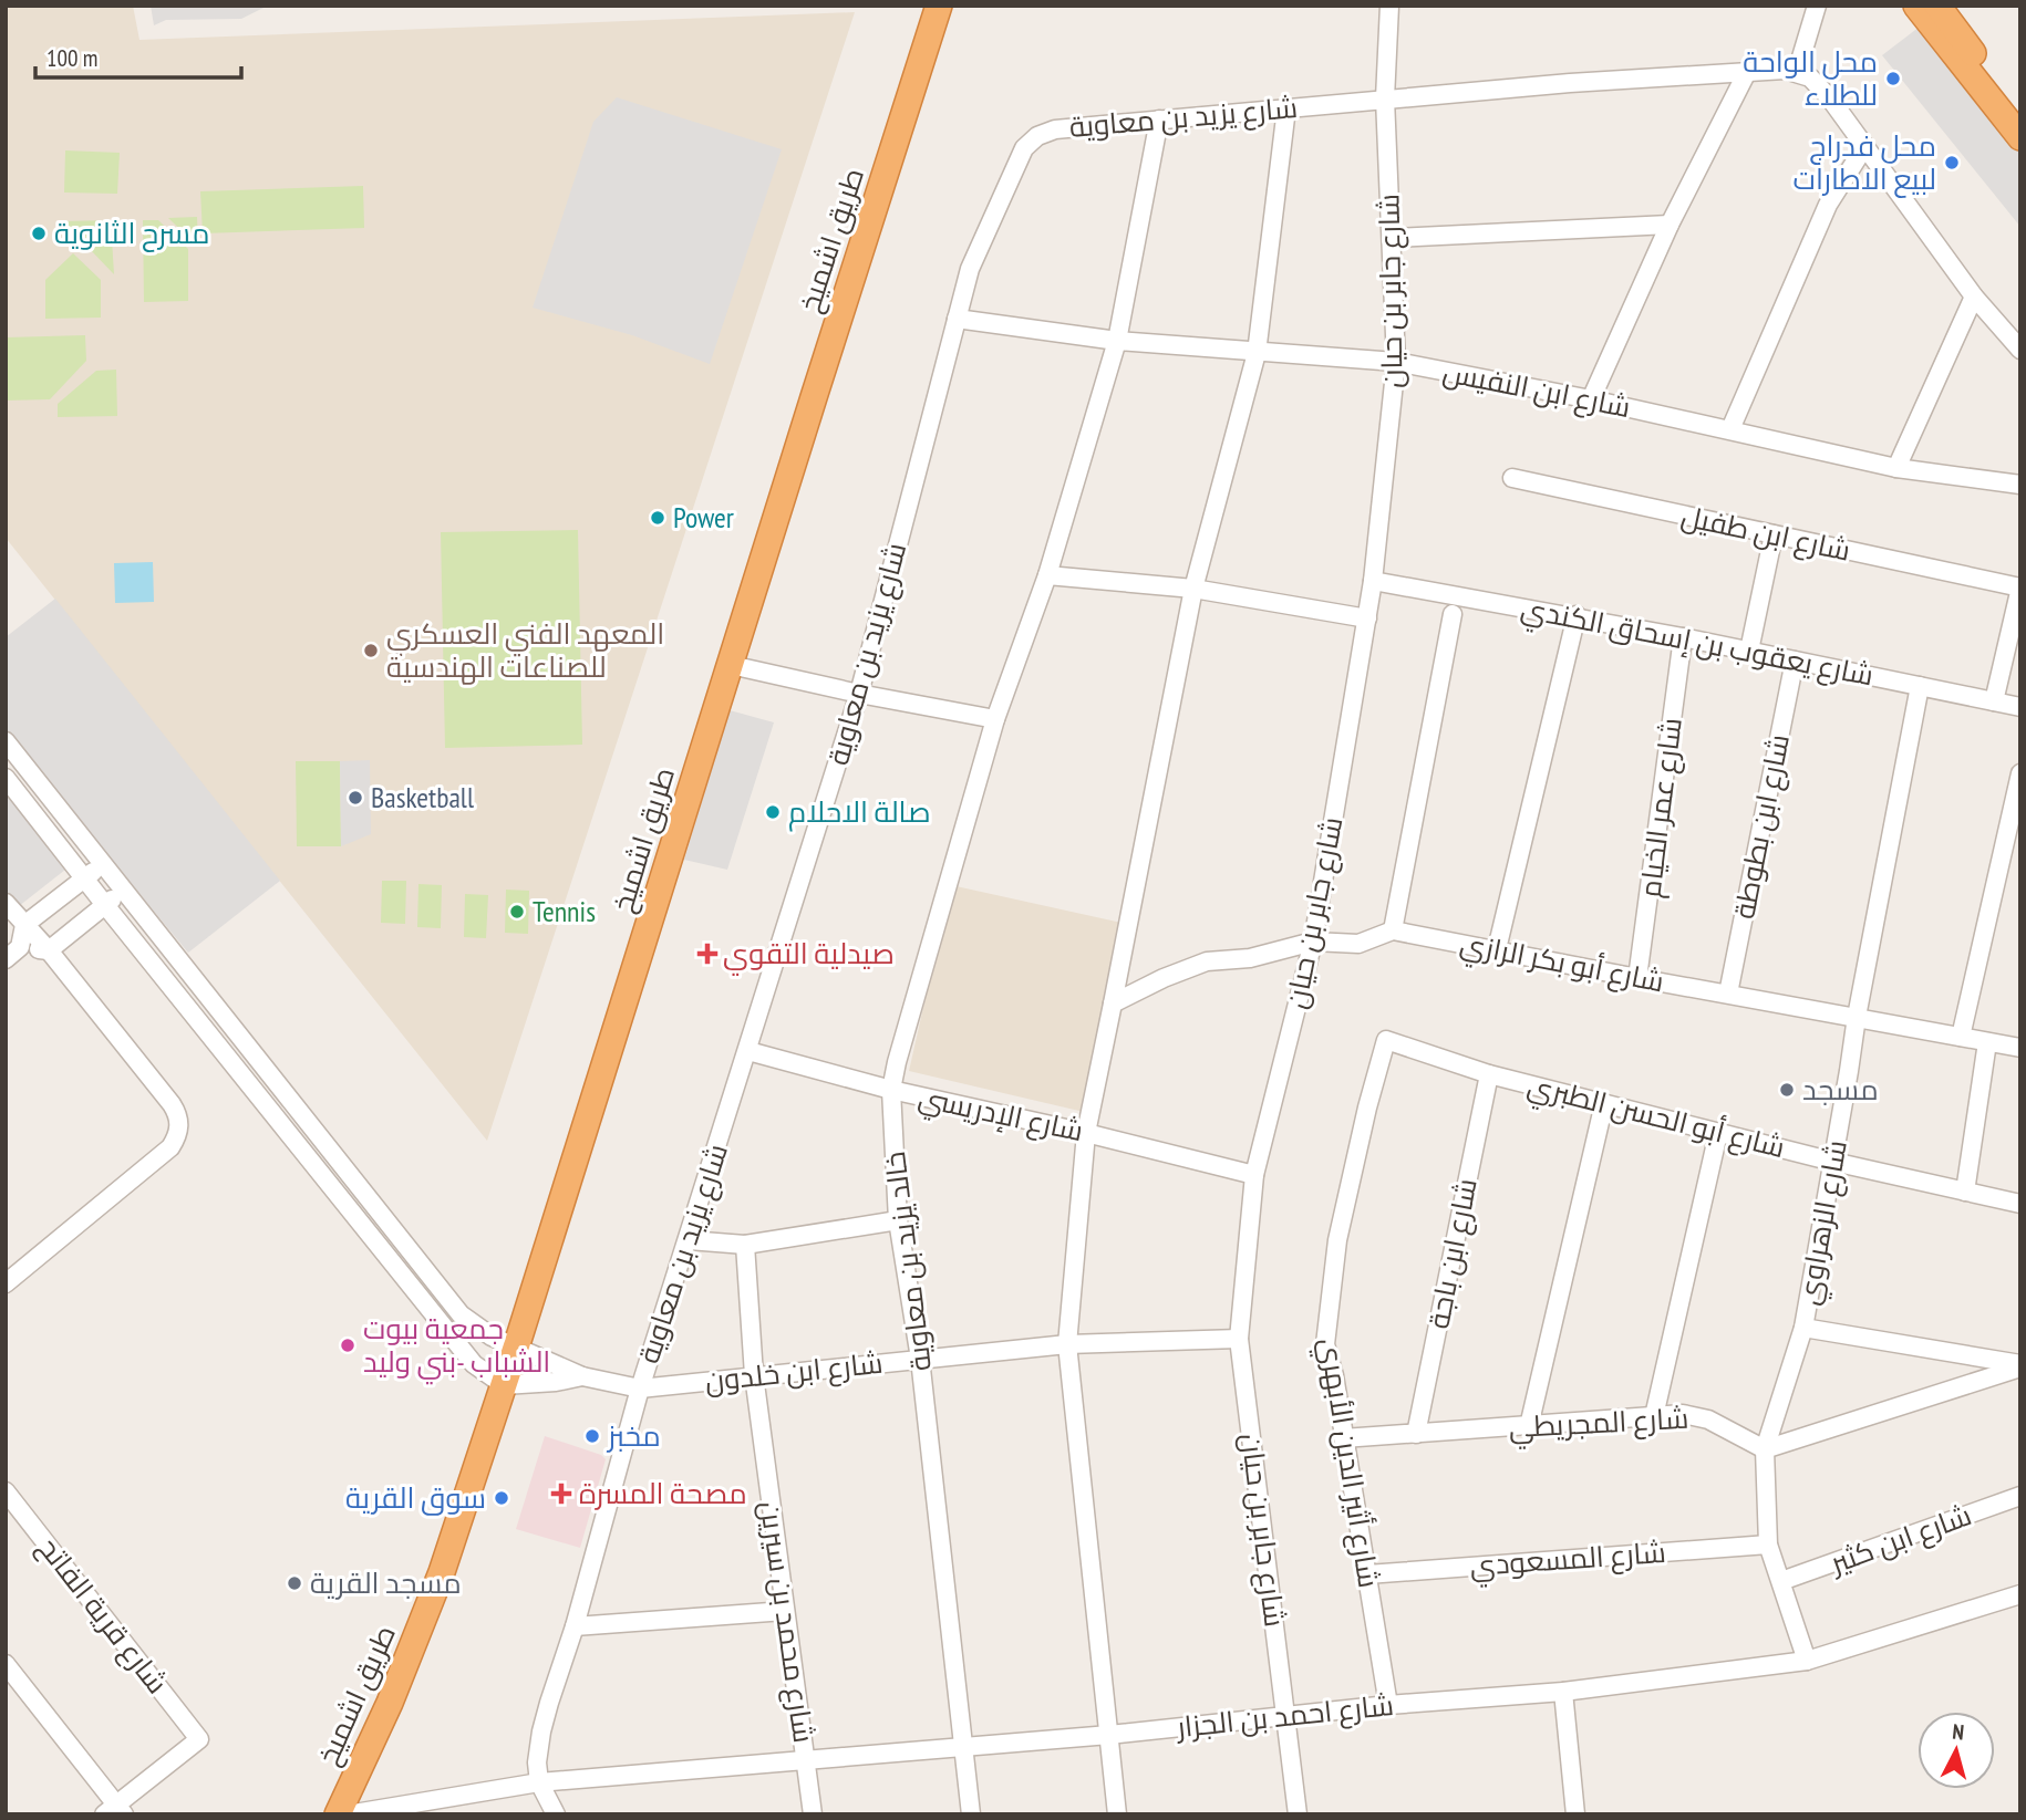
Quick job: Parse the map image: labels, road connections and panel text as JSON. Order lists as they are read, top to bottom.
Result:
{
  "streets": {
    "highway": ["طريق اشميخ"],
    "street": [
      "شارع يزيد بن معاوية",
      "شارع جابر بن حيان",
      "شارع ابن النفيس",
      "شارع ابن طفيل",
      "شارع يعقوب بن إسحاق الكندي",
      "شارع عمر الخيام",
      "شارع ابن بطوطة",
      "شارع أبو بكر الرازي",
      "شارع الإدريسي",
      "شارع أبو الحسن الطبري",
      "شارع الزهراوي",
      "شارع ابن باجة",
      "خالد يزيد بن معاوية",
      "شارع ابن خلدون",
      "شارع المجريطي",
      "شارع أثير الدين الأبهري",
      "شارع ابن كثير",
      "شارع المسعودي",
      "شارع قرية الفاتح",
      "شارع محمد بن سيرين",
      "شارع احمد بن الجزار"
    ]
  },
  "crossings": [
    ["شارع يزيد بن معاوية", "شارع جابر بن حيان"],
    ["شارع يزيد بن معاوية", "شارع ابن النفيس"],
    ["شارع يزيد بن معاوية", "شارع الإدريسي"],
    ["شارع يزيد بن معاوية", "خالد يزيد بن معاوية"],
    ["شارع يزيد بن معاوية", "شارع ابن خلدون"],
    ["شارع يزيد بن معاوية", "شارع احمد بن الجزار"],
    ["شارع جابر بن حيان", "شارع ابن النفيس"],
    ["شارع جابر بن حيان", "شارع يعقوب بن إسحاق الكندي"],
    ["شارع جابر بن حيان", "شارع الإدريسي"],
    ["شارع جابر بن حيان", "شارع ابن خلدون"],
    ["شارع جابر بن حيان", "شارع احمد بن الجزار"],
    ["شارع ابن النفيس", "خالد يزيد بن معاوية"],
    ["شارع يعقوب بن إسحاق الكندي", "شارع عمر الخيام"],
    ["شارع يعقوب بن إسحاق الكندي", "شارع ابن بطوطة"],
    ["شارع يعقوب بن إسحاق الكندي", "شارع الزهراوي"],
    ["شارع عمر الخيام", "شارع أبو بكر الرازي"],
    ["شارع ابن بطوطة", "شارع أبو بكر الرازي"],
    ["شارع أبو بكر الرازي", "شارع الزهراوي"],
    ["شارع الإدريسي", "خالد يزيد بن معاوية"],
    ["شارع أبو الحسن الطبري", "شارع الزهراوي"],
    ["شارع أبو الحسن الطبري", "شارع ابن باجة"],
    ["شارع أبو الحسن الطبري", "شارع أثير الدين الأبهري"],
    ["شارع الزهراوي", "شارع المجريطي"],
    ["شارع الزهراوي", "شارع ابن كثير"],
    ["شارع الزهراوي", "شارع المسعودي"],
    ["شارع الزهراوي", "شارع احمد بن الجزار"],
    ["شارع ابن باجة", "شارع المجريطي"],
    ["خالد يزيد بن معاوية", "شارع ابن خلدون"],
    ["خالد يزيد بن معاوية", "شارع احمد بن الجزار"],
    ["شارع ابن خلدون", "شارع محمد بن سيرين"],
    ["شارع المجريطي", "شارع أثير الدين الأبهري"],
    ["شارع أثير الدين الأبهري", "شارع المسعودي"],
    ["شارع أثير الدين الأبهري", "شارع احمد بن الجزار"],
    ["شارع محمد بن سيرين", "شارع احمد بن الجزار"]
  ],
  "places": {
    "other": [
      "محل الواحة للطلاء",
      "محل فدراج لبيع الاطارات",
      "مسرح الثانوية",
      "Power",
      "المعهد الفني العسكري للصناعات الهندسية",
      "Basketball",
      "صالة الاحلام",
      "Tennis",
      "مسجد",
      "جمعية بيوت الشباب -بني وليد",
      "مخبز",
      "سوق القرية",
      "مسجد القرية"
    ],
    "health": ["صيدلية التقوي", "مصحة المسرة"]
  },
  "scale_bar": "100 m",
  "north": "top"
}
